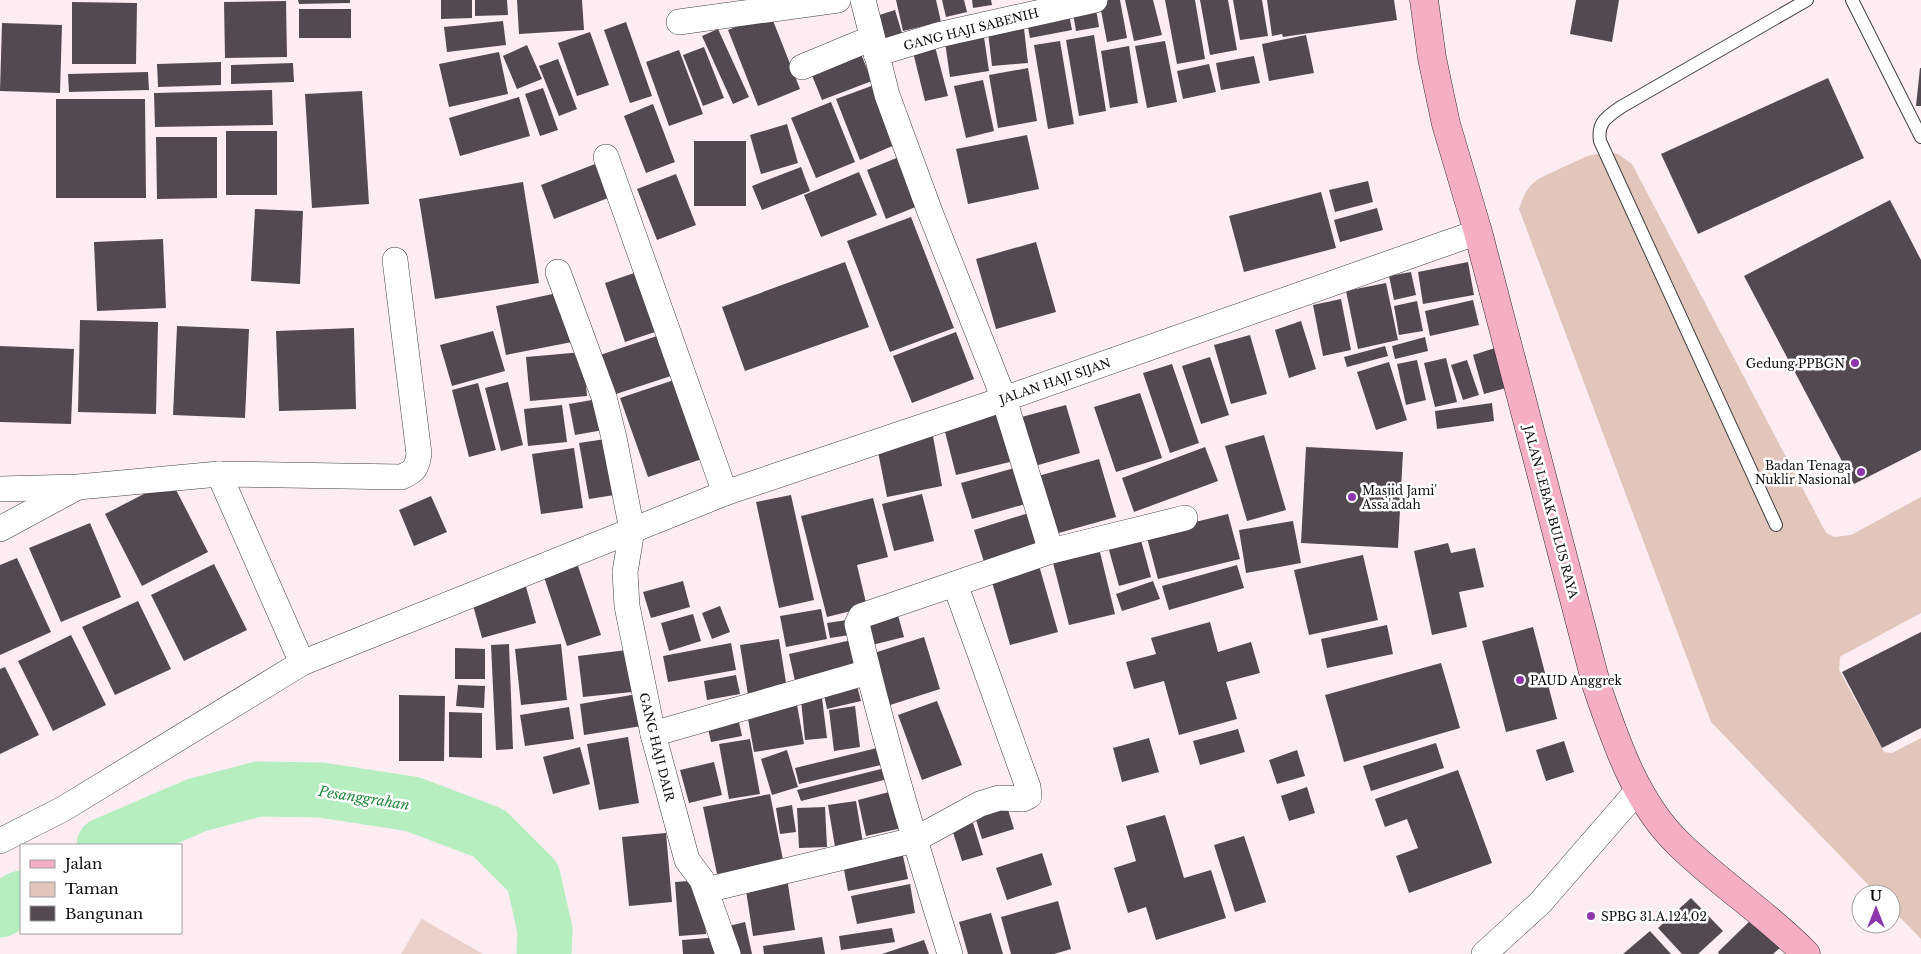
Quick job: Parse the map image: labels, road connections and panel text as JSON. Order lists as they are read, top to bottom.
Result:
{
  "streets": {
    "main road": ["JALAN LEBAK BULUS RAYA"],
    "street": ["GANG HAJI SABENIH", "JALAN HAJI SIJAN", "GANG HAJI DAIR"]
  },
  "crossings": [
    ["JALAN HAJI SIJAN", "JALAN LEBAK BULUS RAYA"],
    ["JALAN HAJI SIJAN", "GANG HAJI DAIR"]
  ],
  "water": ["Pesanggrahan"],
  "places": [
    "Gedung PPBGN",
    "Badan Tenaga Nuklir Nasional",
    "Masjid Jami' Assa'adah",
    "PAUD Anggrek",
    "SPBG 31.A.124.02"
  ],
  "legend": ["Jalan", "Taman", "Bangunan"],
  "north": "top"
}
